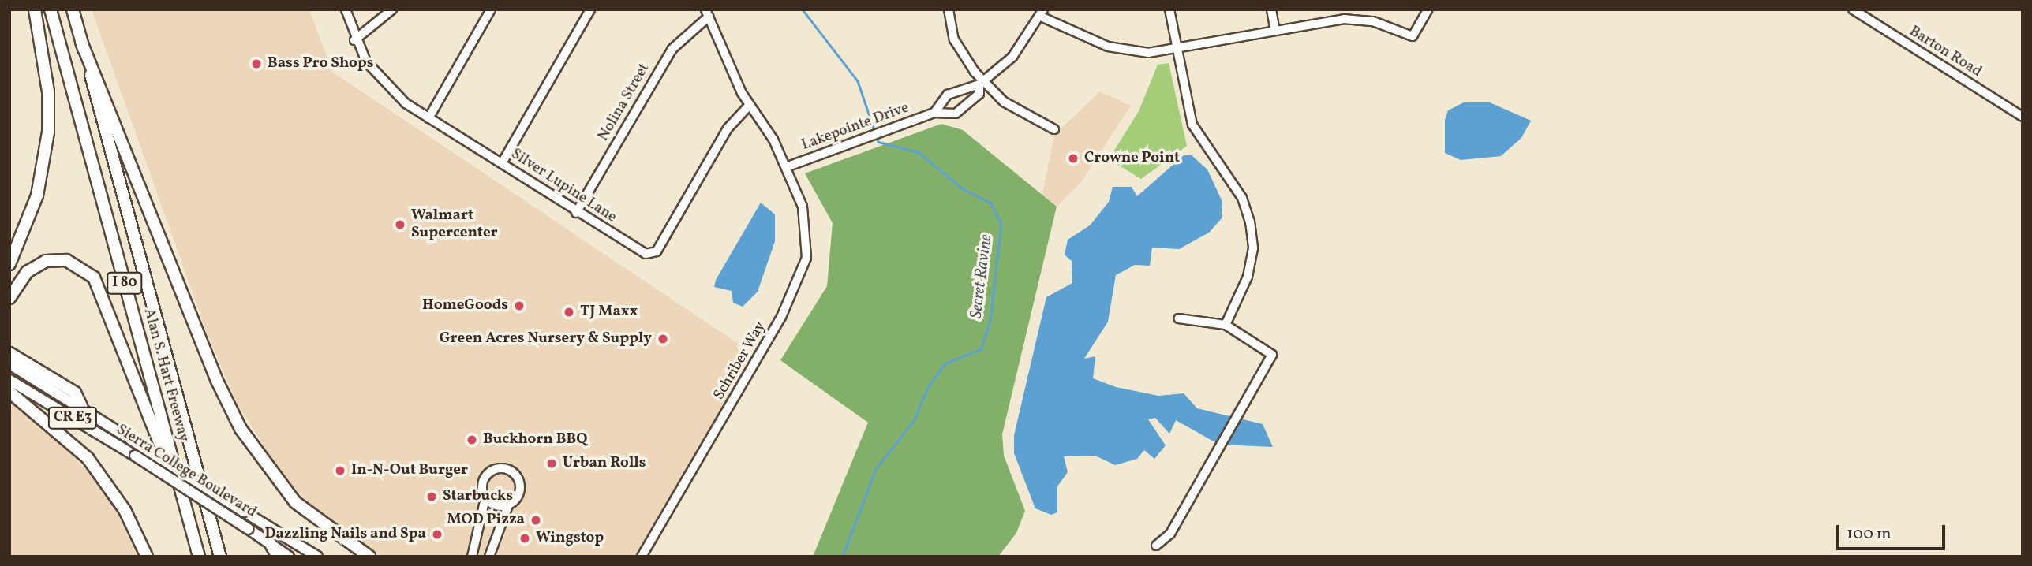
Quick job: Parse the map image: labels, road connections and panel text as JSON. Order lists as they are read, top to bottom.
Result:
{
  "streets": {
    "highway": ["I 80", "Alan S. Hart Freeway"],
    "main road": ["CR E3", "Sierra College Boulevard"],
    "street": [
      "Barton Road",
      "Nolina Street",
      "Lakepointe Drive",
      "Silver Lupine Lane",
      "Schriber Way"
    ]
  },
  "crossings": [
    ["Nolina Street", "Silver Lupine Lane"],
    ["Nolina Street", "Schriber Way"],
    ["Lakepointe Drive", "Schriber Way"],
    ["Silver Lupine Lane", "Schriber Way"]
  ],
  "water": ["Secret Ravine"],
  "places": [
    "Bass Pro Shops",
    "Crowne Point",
    "Walmart Supercenter",
    "HomeGoods",
    "TJ Maxx",
    "Green Acres Nursery & Supply",
    "Buckhorn BBQ",
    "Urban Rolls",
    "In-N-Out Burger",
    "Starbucks",
    "MOD Pizza",
    "Dazzling Nails and Spa",
    "Wingstop"
  ],
  "scale_bar": "100 m"
}
